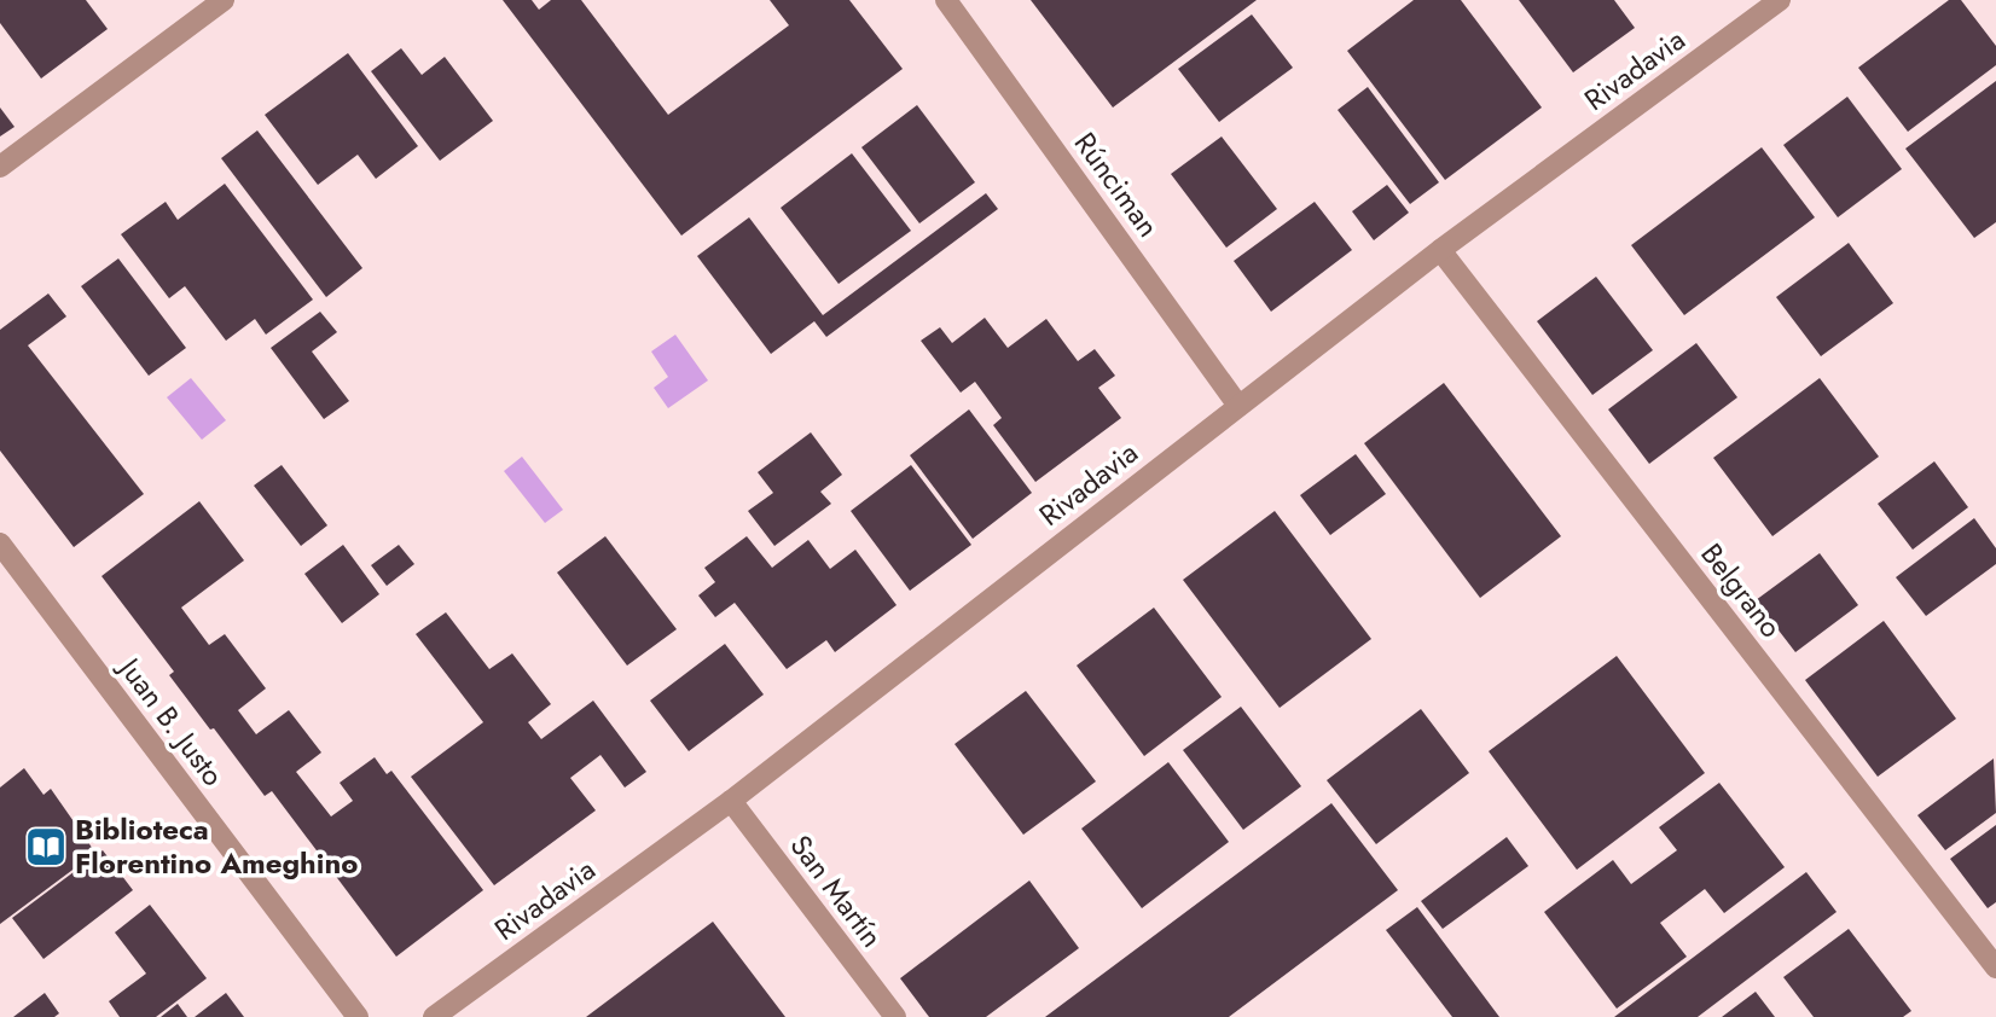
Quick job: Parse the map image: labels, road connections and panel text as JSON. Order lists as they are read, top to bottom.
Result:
{
  "streets": {
    "street": [
      "Rivadavia",
      "Rúnciman",
      "Belgrano",
      "Juan B. Justo",
      "San Martín"
    ]
  },
  "crossings": [
    ["Rivadavia", "Rúnciman"],
    ["Rivadavia", "Belgrano"],
    ["Rivadavia", "San Martín"]
  ],
  "places": {
    "library": ["Biblioteca Florentino Ameghino"]
  }
}
